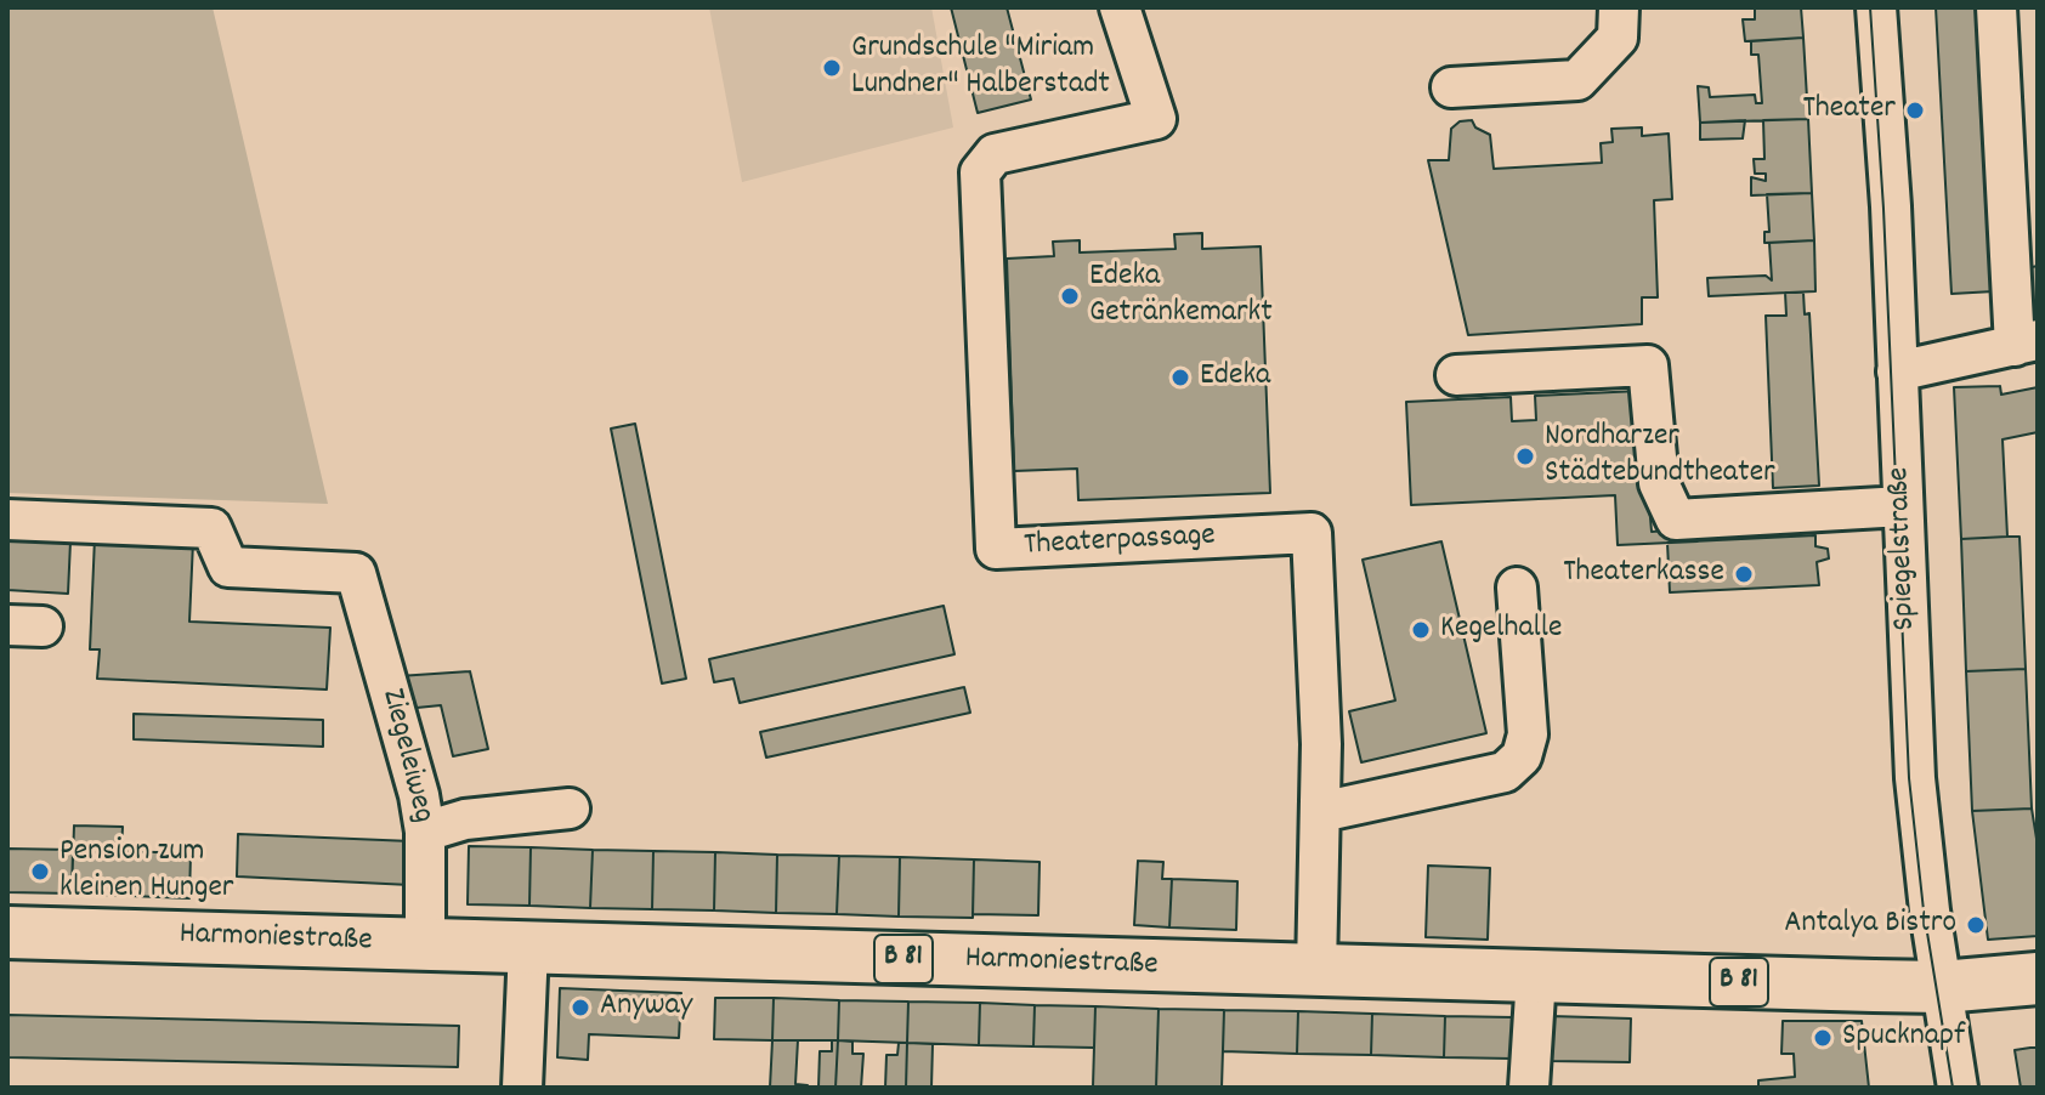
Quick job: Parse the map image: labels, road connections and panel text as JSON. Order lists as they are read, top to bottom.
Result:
{
  "streets": {
    "main road": ["Harmoniestraße", "B 81"],
    "street": ["Theaterpassage", "Spiegelstraße", "Ziegeleiweg"]
  },
  "crossings": [
    ["Theaterpassage", "Harmoniestraße"],
    ["Spiegelstraße", "Harmoniestraße"],
    ["Spiegelstraße", "B 81"],
    ["Ziegeleiweg", "Harmoniestraße"],
    ["Harmoniestraße", "B 81"]
  ],
  "places": [
    "Grundschule \"Miriam Lundner\" Halberstadt",
    "Theater",
    "Edeka Getränkemarkt",
    "Edeka",
    "Nordharzer Städtebundtheater",
    "Theaterkasse",
    "Kegelhalle",
    "Pension zum kleinen Hunger",
    "Antalya Bistro",
    "Anyway",
    "Spucknapf"
  ]
}
